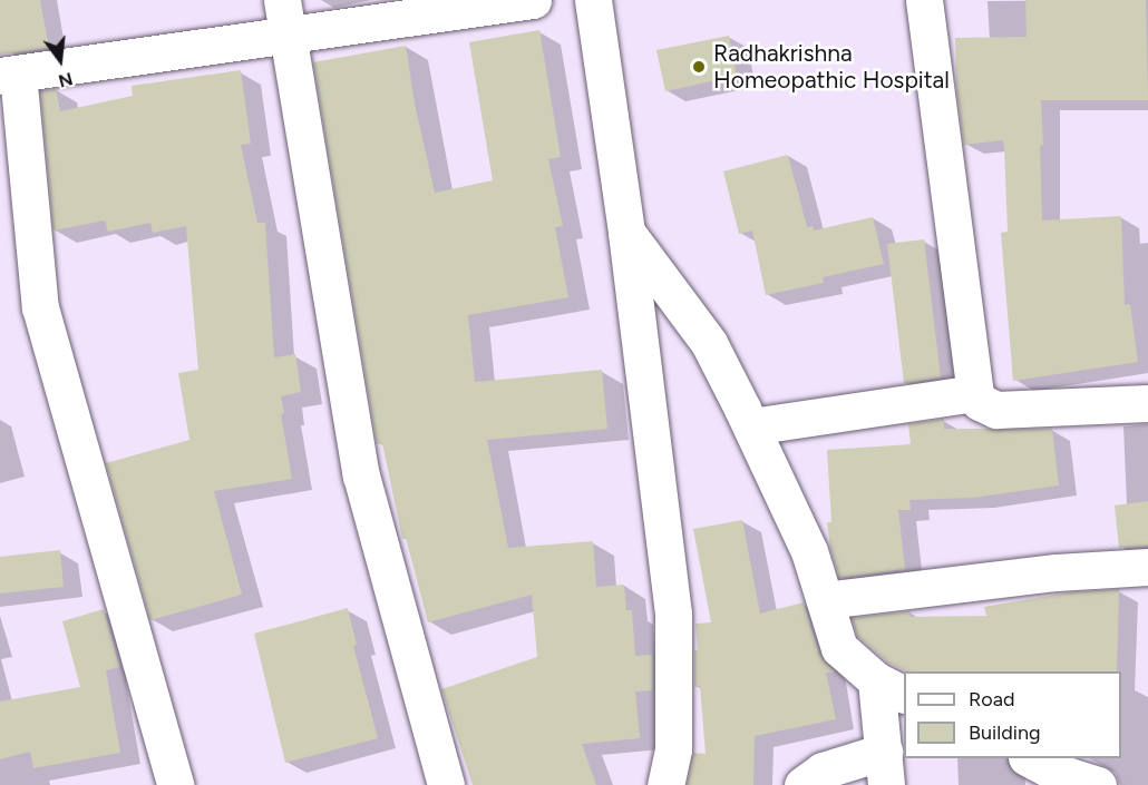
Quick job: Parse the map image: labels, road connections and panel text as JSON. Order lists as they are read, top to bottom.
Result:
{
  "places": ["Radhakrishna Homeopathic Hospital"],
  "legend": ["Road", "Building"],
  "north": "bottom"
}
